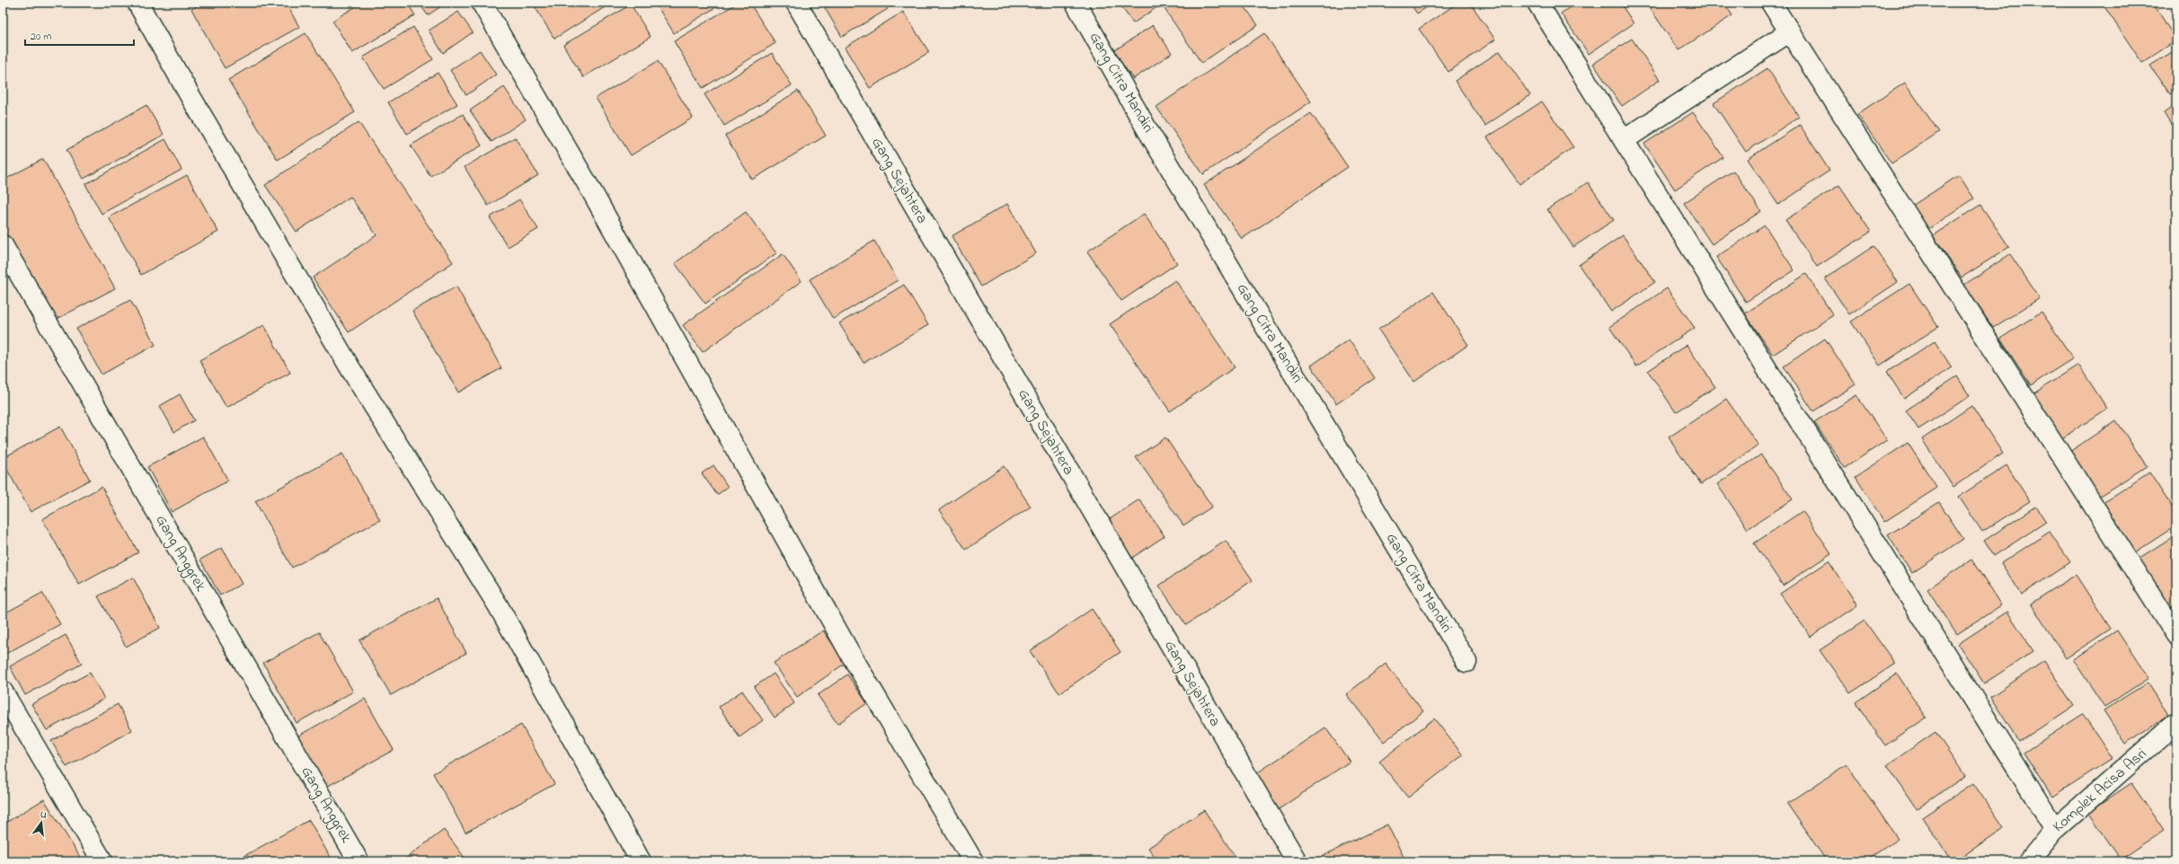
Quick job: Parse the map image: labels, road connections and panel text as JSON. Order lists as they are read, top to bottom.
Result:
{
  "streets": {
    "street": [
      "Gang Citra Mandiri",
      "Gang Sejahtera",
      "Gang Anggrek",
      "Komplek Acisa Asri"
    ]
  },
  "scale_bar": "20 m",
  "north": "top"
}
